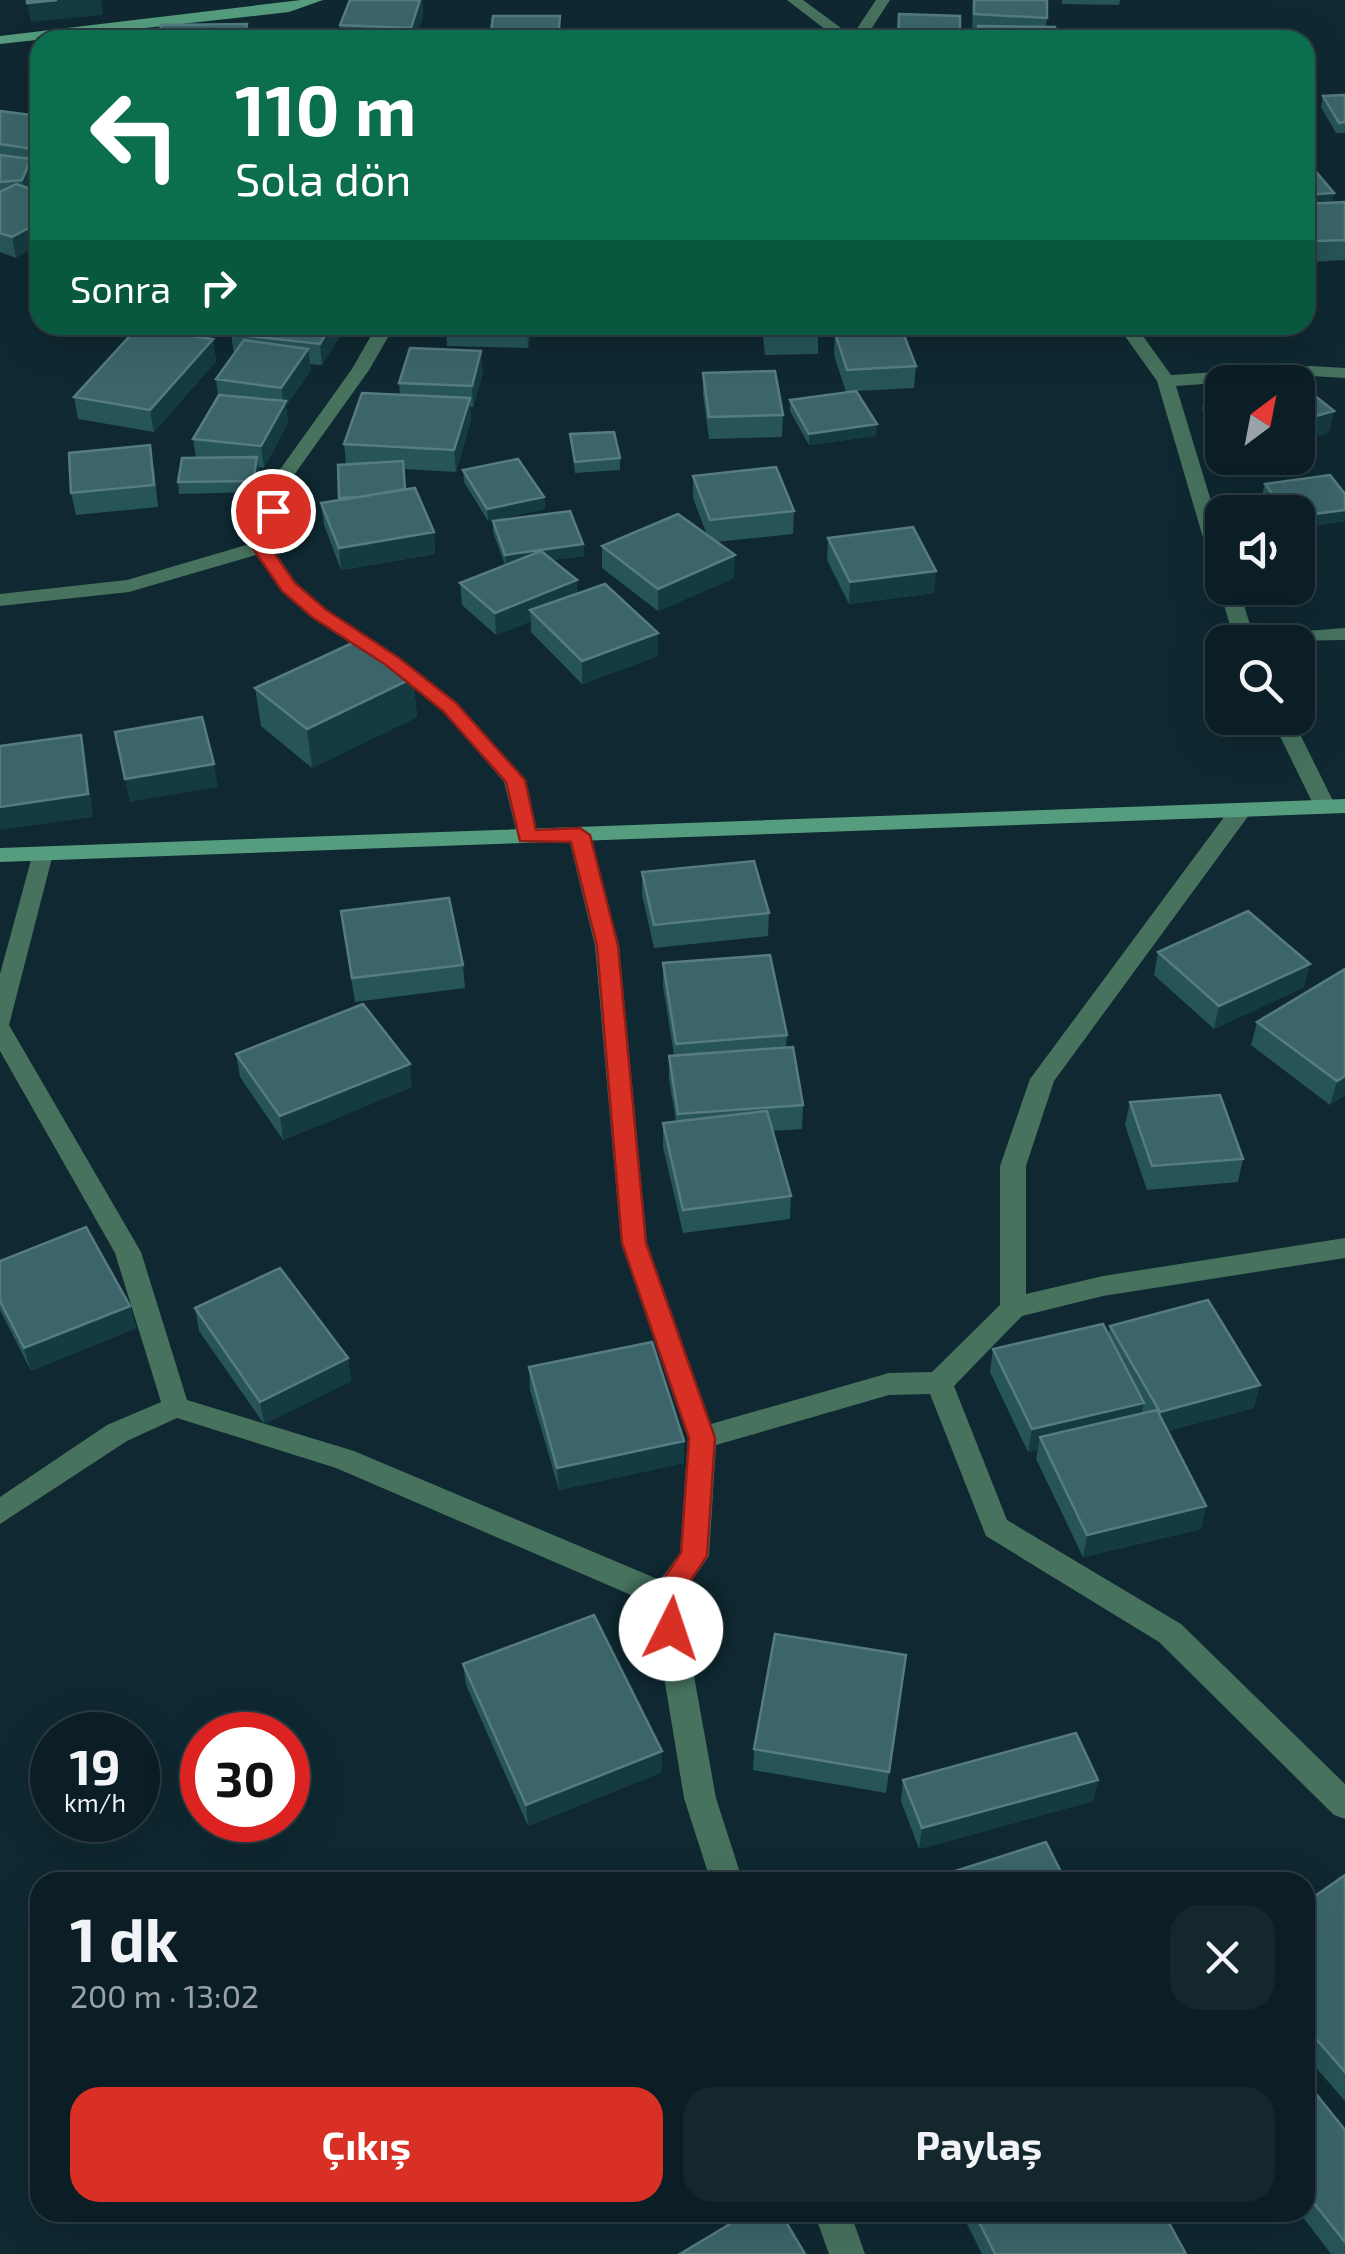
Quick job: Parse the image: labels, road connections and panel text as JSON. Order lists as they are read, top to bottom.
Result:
{
  "north": "top right",
  "page": {
    "turn": ["110 m", "Sola dön"],
    "then": "Sonra",
    "speed": "19 km/h",
    "limit": "30",
    "heading": ["1 dk", "200 m · 13:02"],
    "buttons": ["Çıkış", "Paylaş"]
  }
}
